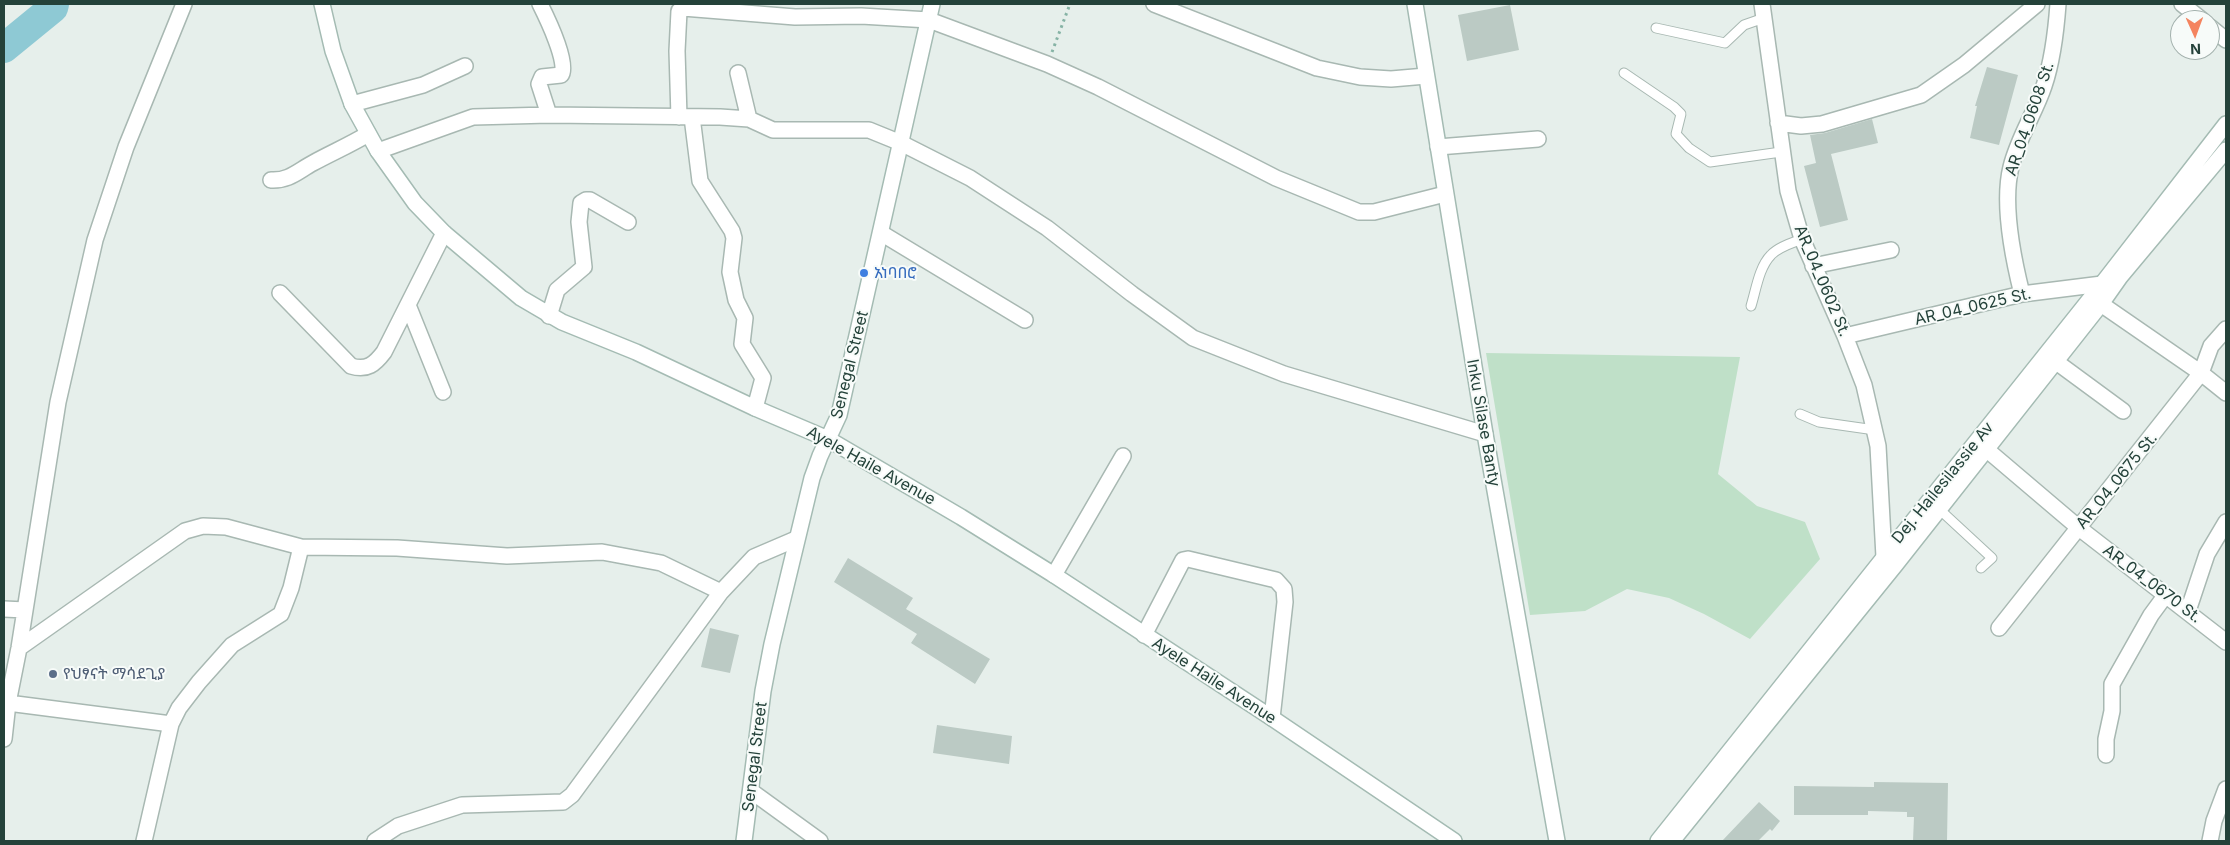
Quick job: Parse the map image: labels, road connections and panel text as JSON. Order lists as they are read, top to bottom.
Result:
{
  "streets": {
    "street": [
      "AR_04_0608 St.",
      "AR_04_0602 St.",
      "AR_04_0625 St.",
      "Senegal Street",
      "Inku Silase Banty",
      "Ayele Haile Avenue",
      "AR_04_0675 St.",
      "Dej. Hailesilassie Av",
      "AR_04_0670 St."
    ]
  },
  "crossings": [
    ["AR_04_0608 St.", "AR_04_0625 St."],
    ["AR_04_0602 St.", "AR_04_0625 St."],
    ["AR_04_0602 St.", "Dej. Hailesilassie Av"],
    ["AR_04_0625 St.", "Dej. Hailesilassie Av"],
    ["Senegal Street", "Ayele Haile Avenue"],
    ["AR_04_0675 St.", "AR_04_0670 St."],
    ["Dej. Hailesilassie Av", "AR_04_0670 St."]
  ],
  "places": ["አነባበሮ", "የህፃናት ማሳደጊያ"],
  "north": "bottom"
}
